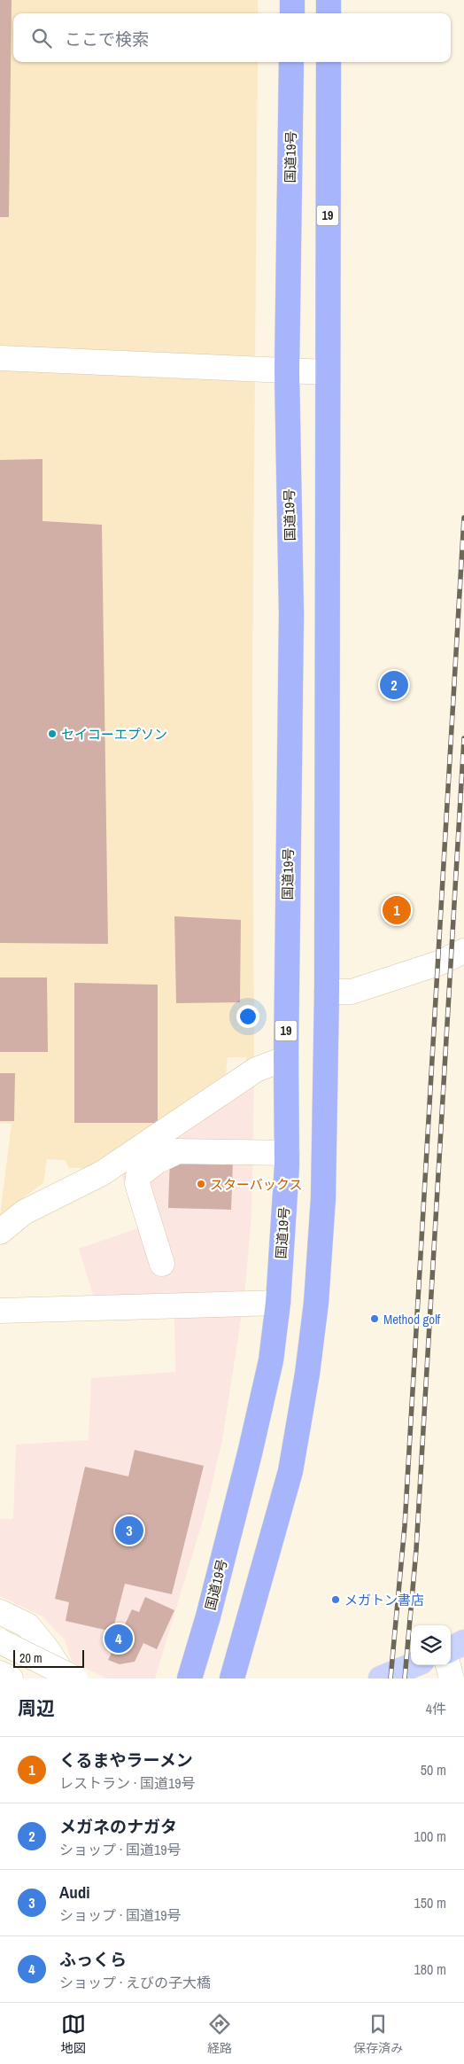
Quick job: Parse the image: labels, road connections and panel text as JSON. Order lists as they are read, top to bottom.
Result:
{
  "streets": {
    "highway": ["国道19号", "19"]
  },
  "places": [
    "セイコーエプソン",
    "スターバックス",
    "Method golf",
    "メガトン書店"
  ],
  "scale_bar": "20 m",
  "page": {
    "search": "ここで検索",
    "pins": [
      "2",
      "1",
      "3",
      "4"
    ],
    "scale": "20 m",
    "heading": ["周辺", "4件"],
    "list": [
      {
        "mark": "1",
        "name": "くるまやラーメン",
        "note": "レストラン · 国道19号",
        "value": "50 m"
      },
      {
        "mark": "2",
        "name": "メガネのナガタ",
        "note": "ショップ · 国道19号",
        "value": "100 m"
      },
      {
        "mark": "3",
        "name": "Audi",
        "note": "ショップ · 国道19号",
        "value": "150 m"
      },
      {
        "mark": "4",
        "name": "ふっくら",
        "note": "ショップ · えびの子大橋",
        "value": "180 m"
      }
    ],
    "nav": ["地図", "経路", "保存済み"]
  }
}
